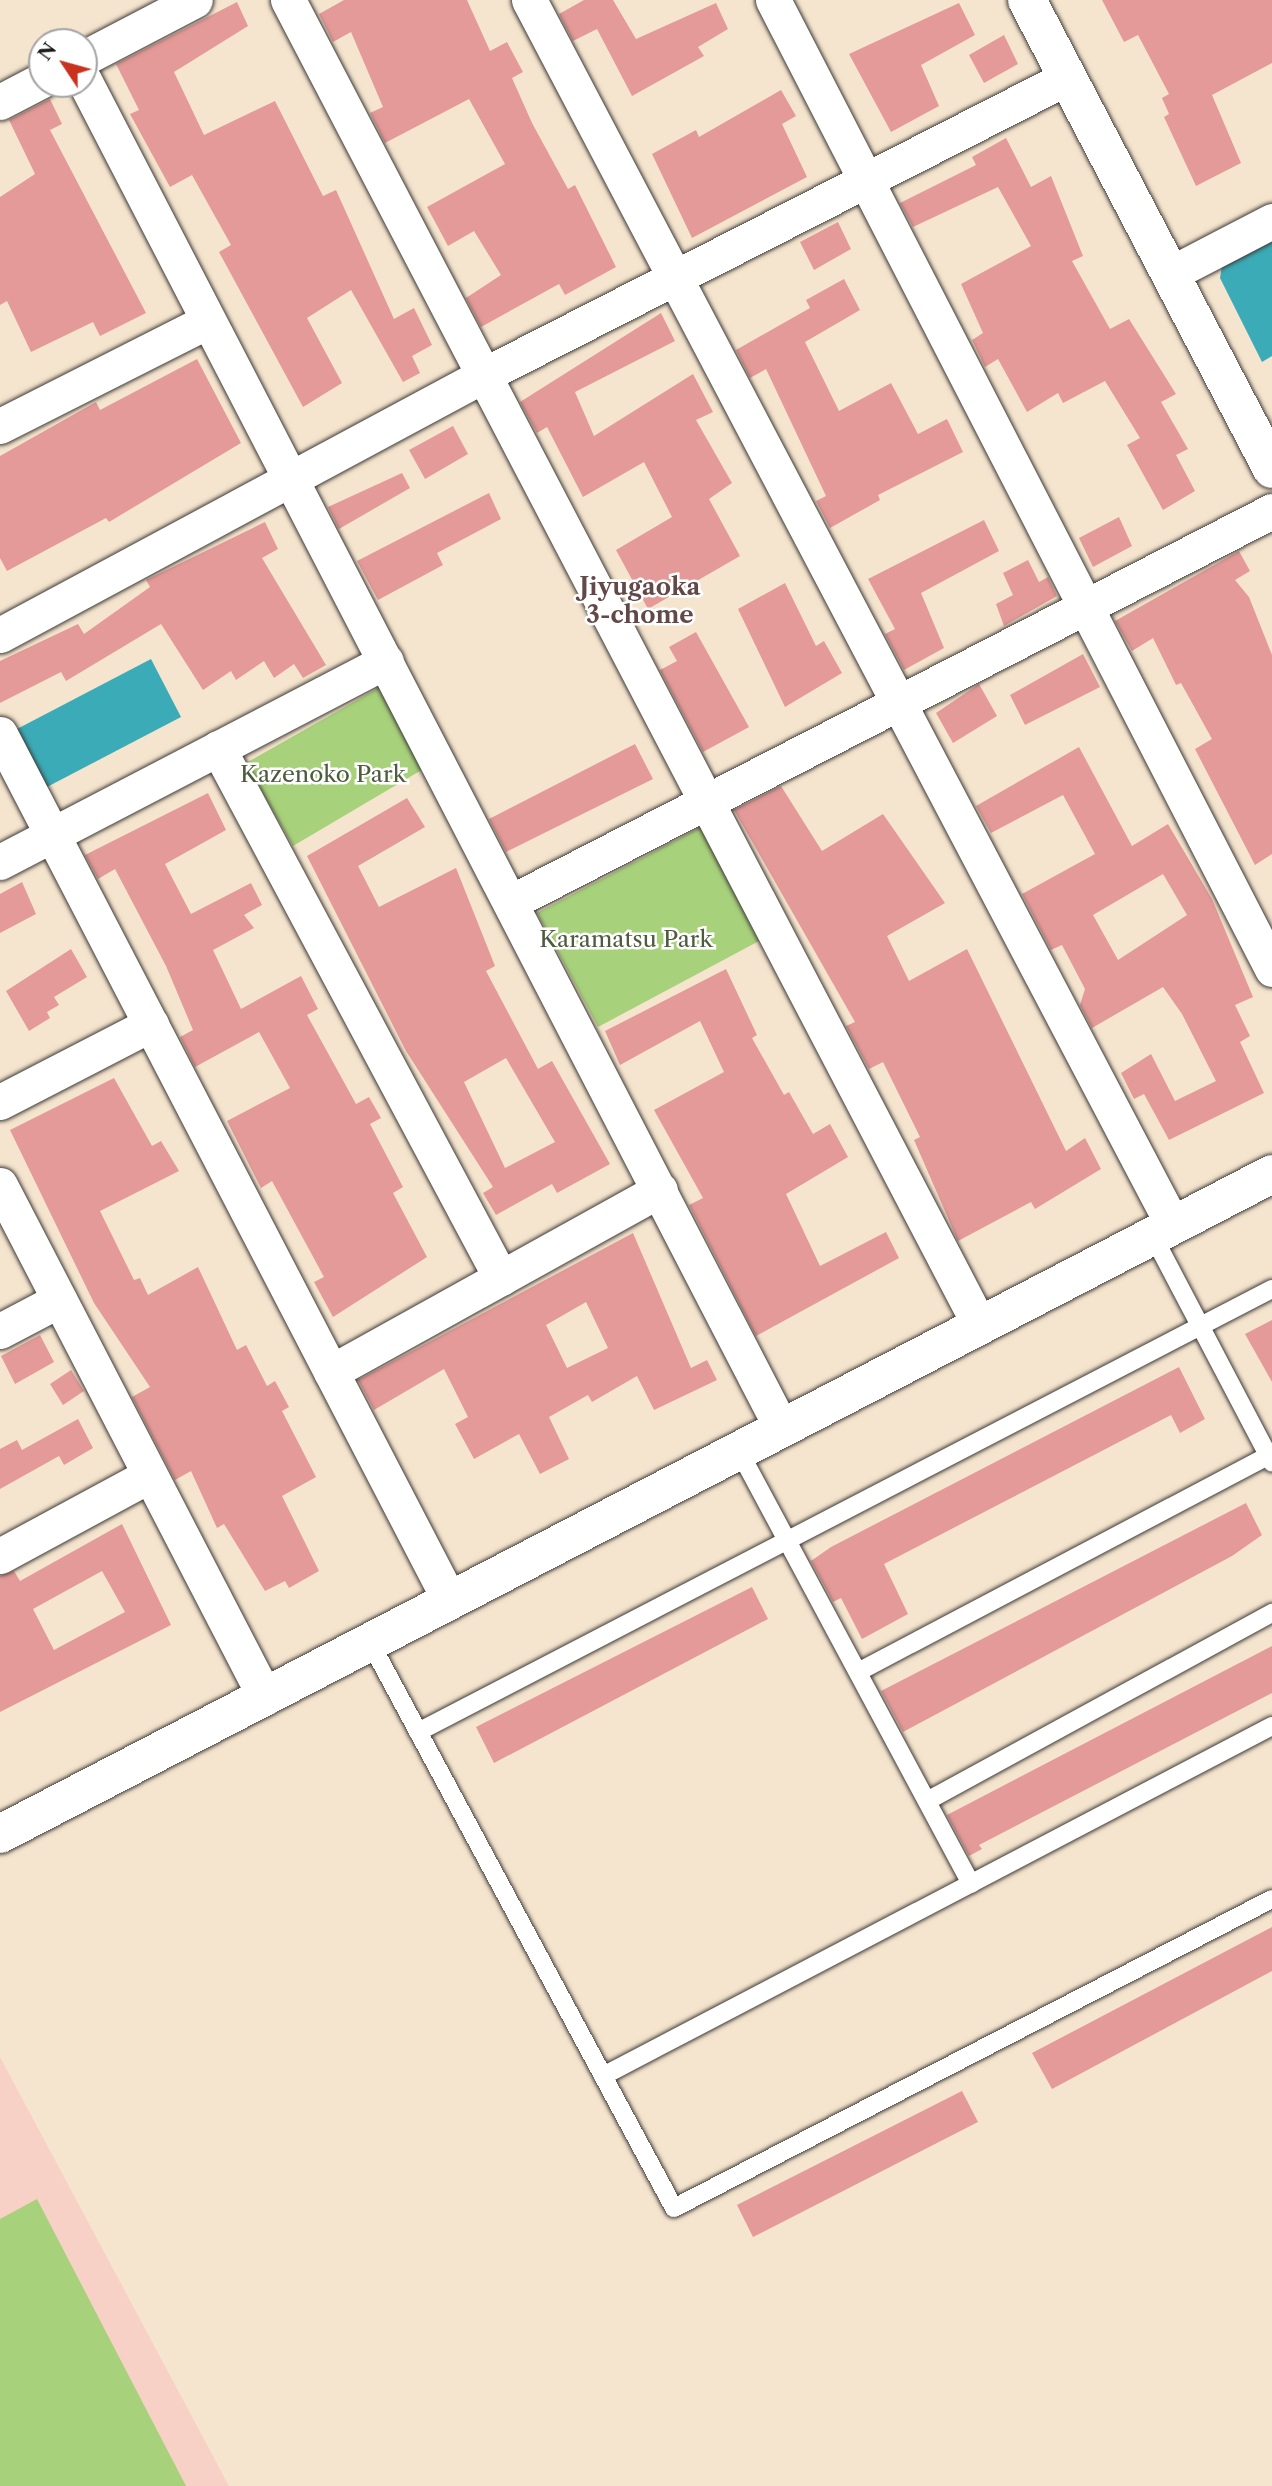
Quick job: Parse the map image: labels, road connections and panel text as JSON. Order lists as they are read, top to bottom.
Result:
{
  "districts": ["Jiyugaoka 3-chome"],
  "parks": ["Kazenoko Park", "Karamatsu Park"],
  "north": "top left"
}
